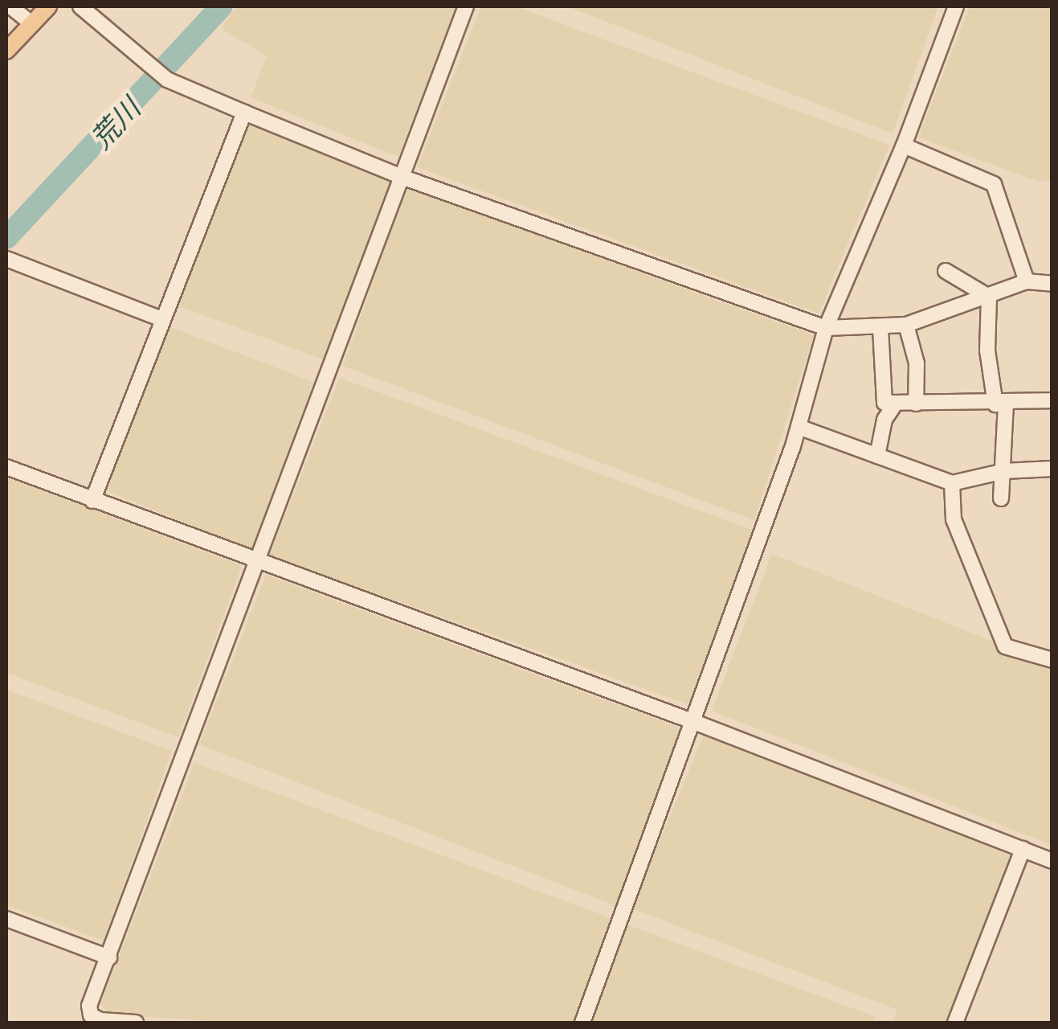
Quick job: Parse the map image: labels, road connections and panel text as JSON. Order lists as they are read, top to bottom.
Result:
{
  "water": ["荒川"]
}
